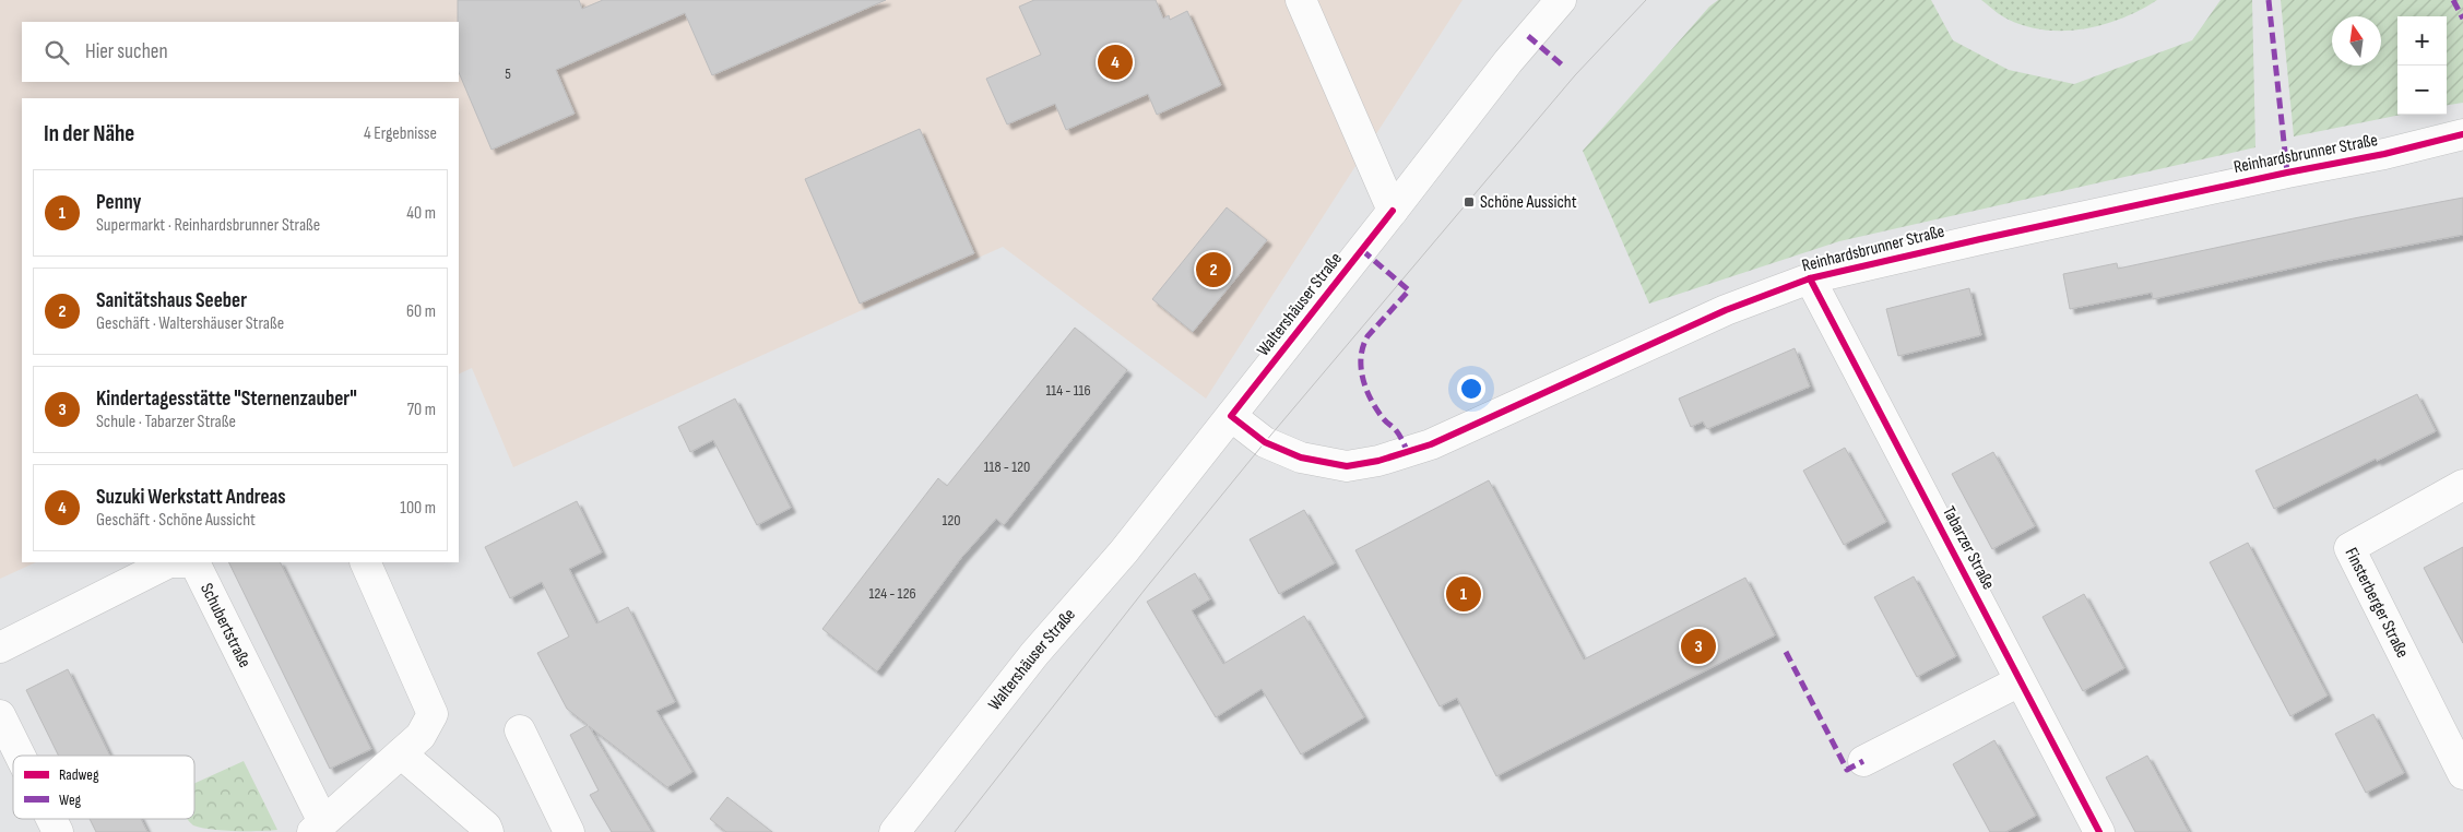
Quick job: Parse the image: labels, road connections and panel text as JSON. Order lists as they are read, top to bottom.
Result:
{
  "streets": {
    "street": [
      "Reinhardsbrunner Straße",
      "Waltershäuser Straße",
      "Tabarzer Straße",
      "Finsterberger Straße",
      "Schubertstraße"
    ]
  },
  "crossings": [
    ["Reinhardsbrunner Straße", "Waltershäuser Straße"],
    ["Reinhardsbrunner Straße", "Tabarzer Straße"]
  ],
  "places": {
    "transit": ["Schöne Aussicht"]
  },
  "house_numbers": [
    "5",
    "114 - 116",
    "118 - 120",
    "120",
    "124 - 126"
  ],
  "legend": ["Radweg", "Weg"],
  "north": "top",
  "page": {
    "map_buttons": ["+", "−"],
    "search": "Hier suchen",
    "pins": [
      "4",
      "2",
      "1",
      "3"
    ],
    "heading": ["In der Nähe", "4 Ergebnisse"],
    "list": [
      {
        "mark": "1",
        "name": "Penny",
        "note": "Supermarkt · Reinhardsbrunner Straße",
        "value": "40 m"
      },
      {
        "mark": "2",
        "name": "Sanitätshaus Seeber",
        "note": "Geschäft · Waltershäuser Straße",
        "value": "60 m"
      },
      {
        "mark": "3",
        "name": "Kindertagesstätte \"Sternenzauber\"",
        "note": "Schule · Tabarzer Straße",
        "value": "70 m"
      },
      {
        "mark": "4",
        "name": "Suzuki Werkstatt Andreas",
        "note": "Geschäft · Schöne Aussicht",
        "value": "100 m"
      }
    ]
  }
}
